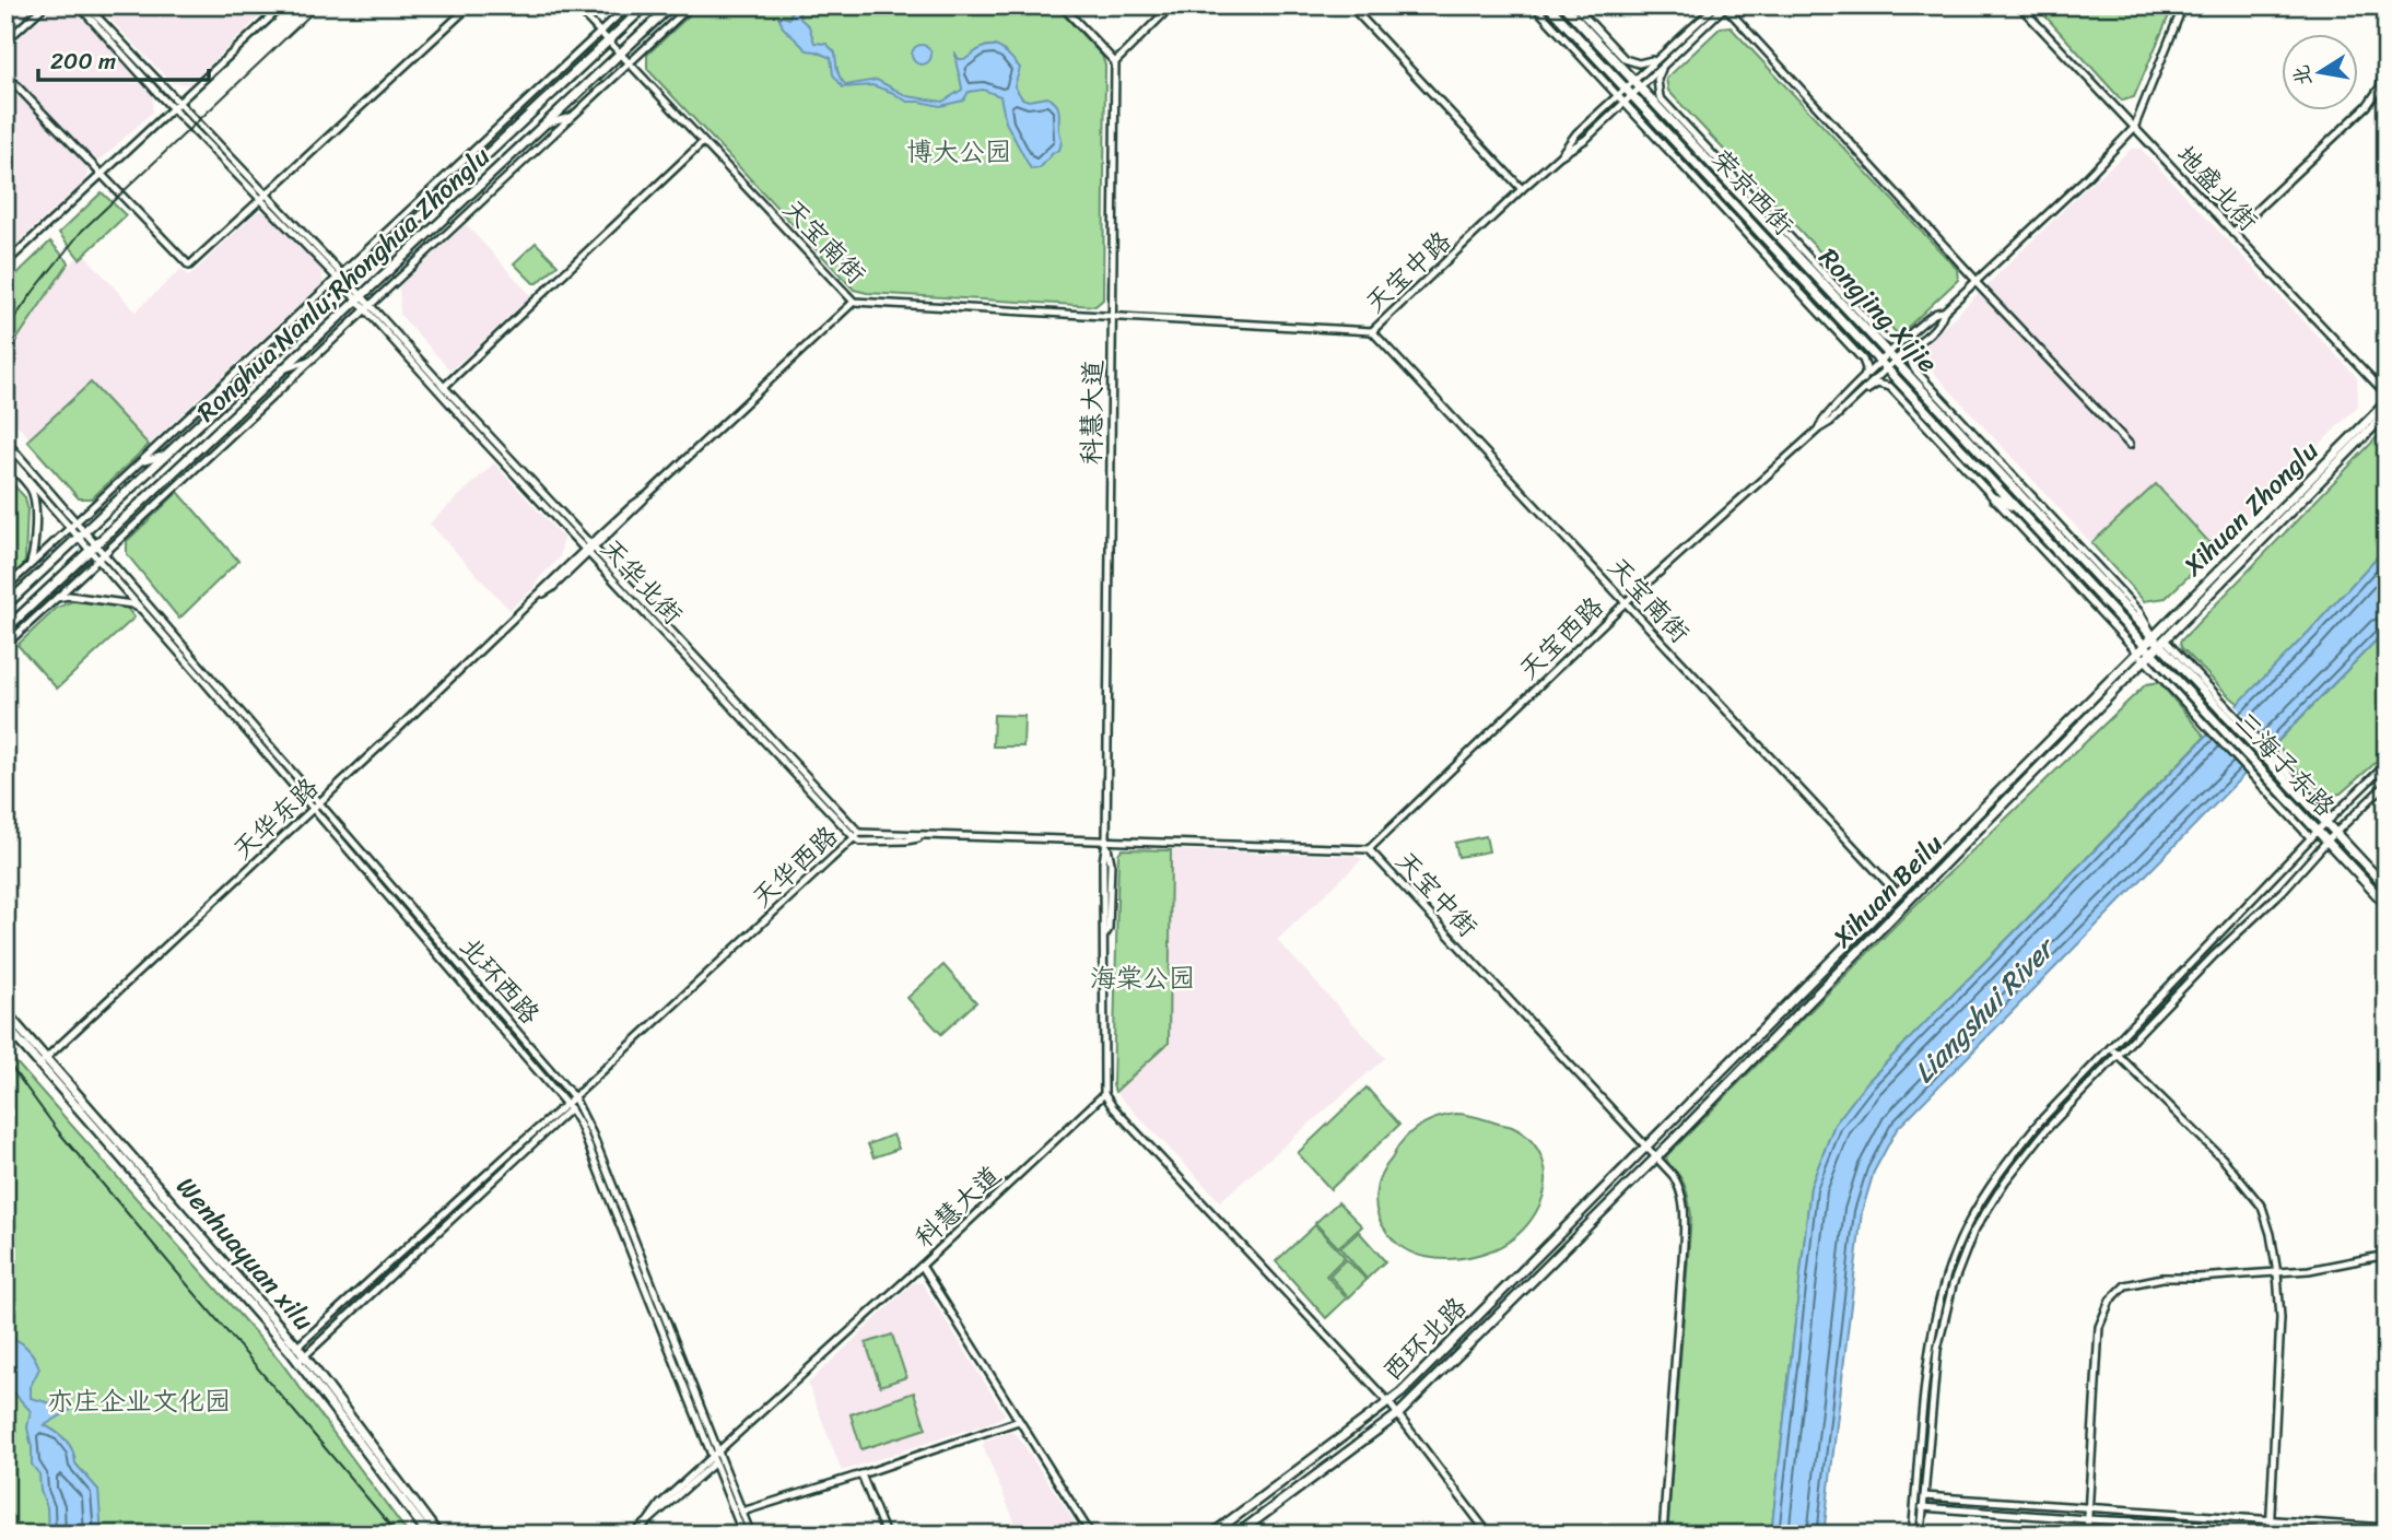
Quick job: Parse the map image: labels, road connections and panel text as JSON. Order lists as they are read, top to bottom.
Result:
{
  "streets": {
    "main road": [
      "荣京西街",
      "Ronghua Nanlu;Rhonghua Zhonglu",
      "Rongjing Xijie",
      "Xihuan Zhonglu",
      "三海子东路",
      "Xihuan Beilu",
      "Wenhuayuan xilu",
      "西环北路"
    ],
    "street": [
      "地盛北街",
      "天宝南街",
      "天宝中路",
      "科慧大道",
      "天华北街",
      "天宝西路",
      "天华东路",
      "天华西路",
      "天宝中街",
      "北环西路"
    ]
  },
  "crossings": [
    ["荣京西街", "天宝中路"],
    ["荣京西街", "Xihuan Zhonglu"],
    ["荣京西街", "天宝西路"],
    ["荣京西街", "三海子东路"],
    ["荣京西街", "Xihuan Beilu"],
    ["天宝南街", "天宝中路"],
    ["天宝南街", "Ronghua Nanlu;Rhonghua Zhonglu"],
    ["天宝南街", "科慧大道"],
    ["天宝南街", "天宝西路"],
    ["天宝南街", "天华东路"],
    ["天宝南街", "Xihuan Beilu"],
    ["天宝中路", "Rongjing Xijie"],
    ["天宝中路", "科慧大道"],
    ["Ronghua Nanlu;Rhonghua Zhonglu", "天华北街"],
    ["Ronghua Nanlu;Rhonghua Zhonglu", "北环西路"],
    ["Rongjing Xijie", "Xihuan Zhonglu"],
    ["Rongjing Xijie", "三海子东路"],
    ["科慧大道", "天华西路"],
    ["科慧大道", "天宝中街"],
    ["科慧大道", "北环西路"],
    ["Xihuan Zhonglu", "三海子东路"],
    ["Xihuan Zhonglu", "Xihuan Beilu"],
    ["天华北街", "天华东路"],
    ["天华北街", "天华西路"],
    ["天宝西路", "天宝中街"],
    ["三海子东路", "Xihuan Beilu"],
    ["天华东路", "北环西路"],
    ["天华东路", "Wenhuayuan xilu"],
    ["天华西路", "天宝中街"],
    ["天华西路", "北环西路"],
    ["天华西路", "Wenhuayuan xilu"],
    ["Xihuan Beilu", "天宝中街"],
    ["Xihuan Beilu", "西环北路"],
    ["天宝中街", "西环北路"]
  ],
  "water": ["Liangshui River"],
  "parks": ["博大公园", "海棠公园", "亦庄企业文化园"],
  "scale_bar": "200 m",
  "north": "left"
}
